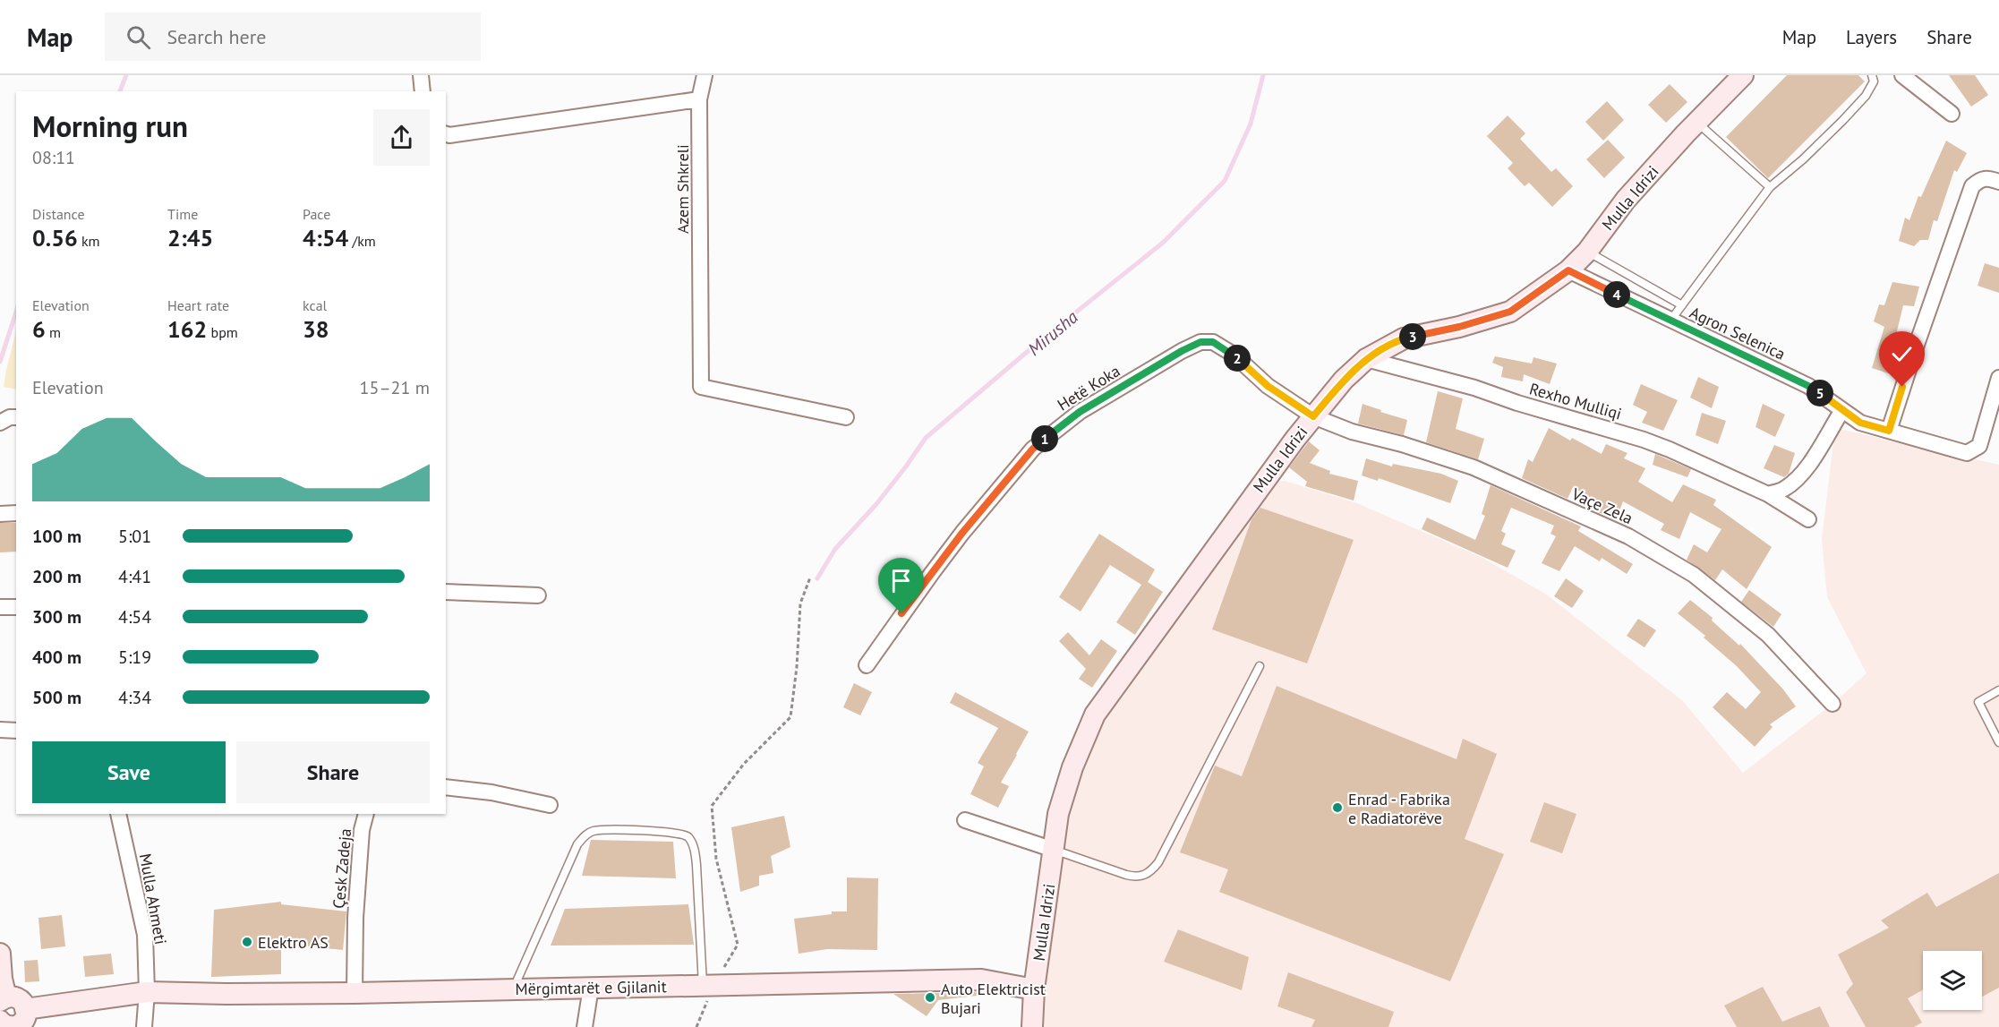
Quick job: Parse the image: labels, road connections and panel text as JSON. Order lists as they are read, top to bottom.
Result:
{
  "streets": {
    "street": [
      "Azem Shkreli",
      "Mulla Idrizi",
      "Agron Selenica",
      "Hetë Koka",
      "Rexho Mulliqi",
      "Vaçe Zela",
      "Çesk Zadeja",
      "Mulla Ahmeti",
      "Mërgimtarët e Gjilanit"
    ]
  },
  "crossings": [
    ["Mulla Idrizi", "Agron Selenica"],
    ["Mulla Idrizi", "Hetë Koka"],
    ["Mulla Idrizi", "Rexho Mulliqi"],
    ["Mulla Idrizi", "Vaçe Zela"],
    ["Mulla Idrizi", "Mërgimtarët e Gjilanit"],
    ["Hetë Koka", "Vaçe Zela"],
    ["Çesk Zadeja", "Mërgimtarët e Gjilanit"],
    ["Mulla Ahmeti", "Mërgimtarët e Gjilanit"]
  ],
  "water": ["Mirusha"],
  "places": ["Enrad - Fabrika e Radiatorëve", "Elektro AS", "Auto Elektricist Bujari"],
  "page": {
    "header": "Map",
    "search": "Search here",
    "nav": ["Map", "Layers", "Share"],
    "heading": ["Morning run", "08:11"],
    "stats": [
      ["Distance", "0.56 km"],
      ["Time", "2:45"],
      ["Pace", "4:54 /km"],
      ["Elevation", "6 m"],
      ["Heart rate", "162 bpm"],
      ["kcal", "38"]
    ],
    "pins": [
      "4",
      "3",
      "2",
      "5",
      "1"
    ],
    "chart": ["Elevation", "15–21 m"],
    "list": [
      {
        "name": "100 m",
        "note": "5:01"
      },
      {
        "name": "200 m",
        "note": "4:41"
      },
      {
        "name": "300 m",
        "note": "4:54"
      },
      {
        "name": "400 m",
        "note": "5:19"
      },
      {
        "name": "500 m",
        "note": "4:34"
      }
    ],
    "buttons": ["Save", "Share"]
  }
}
